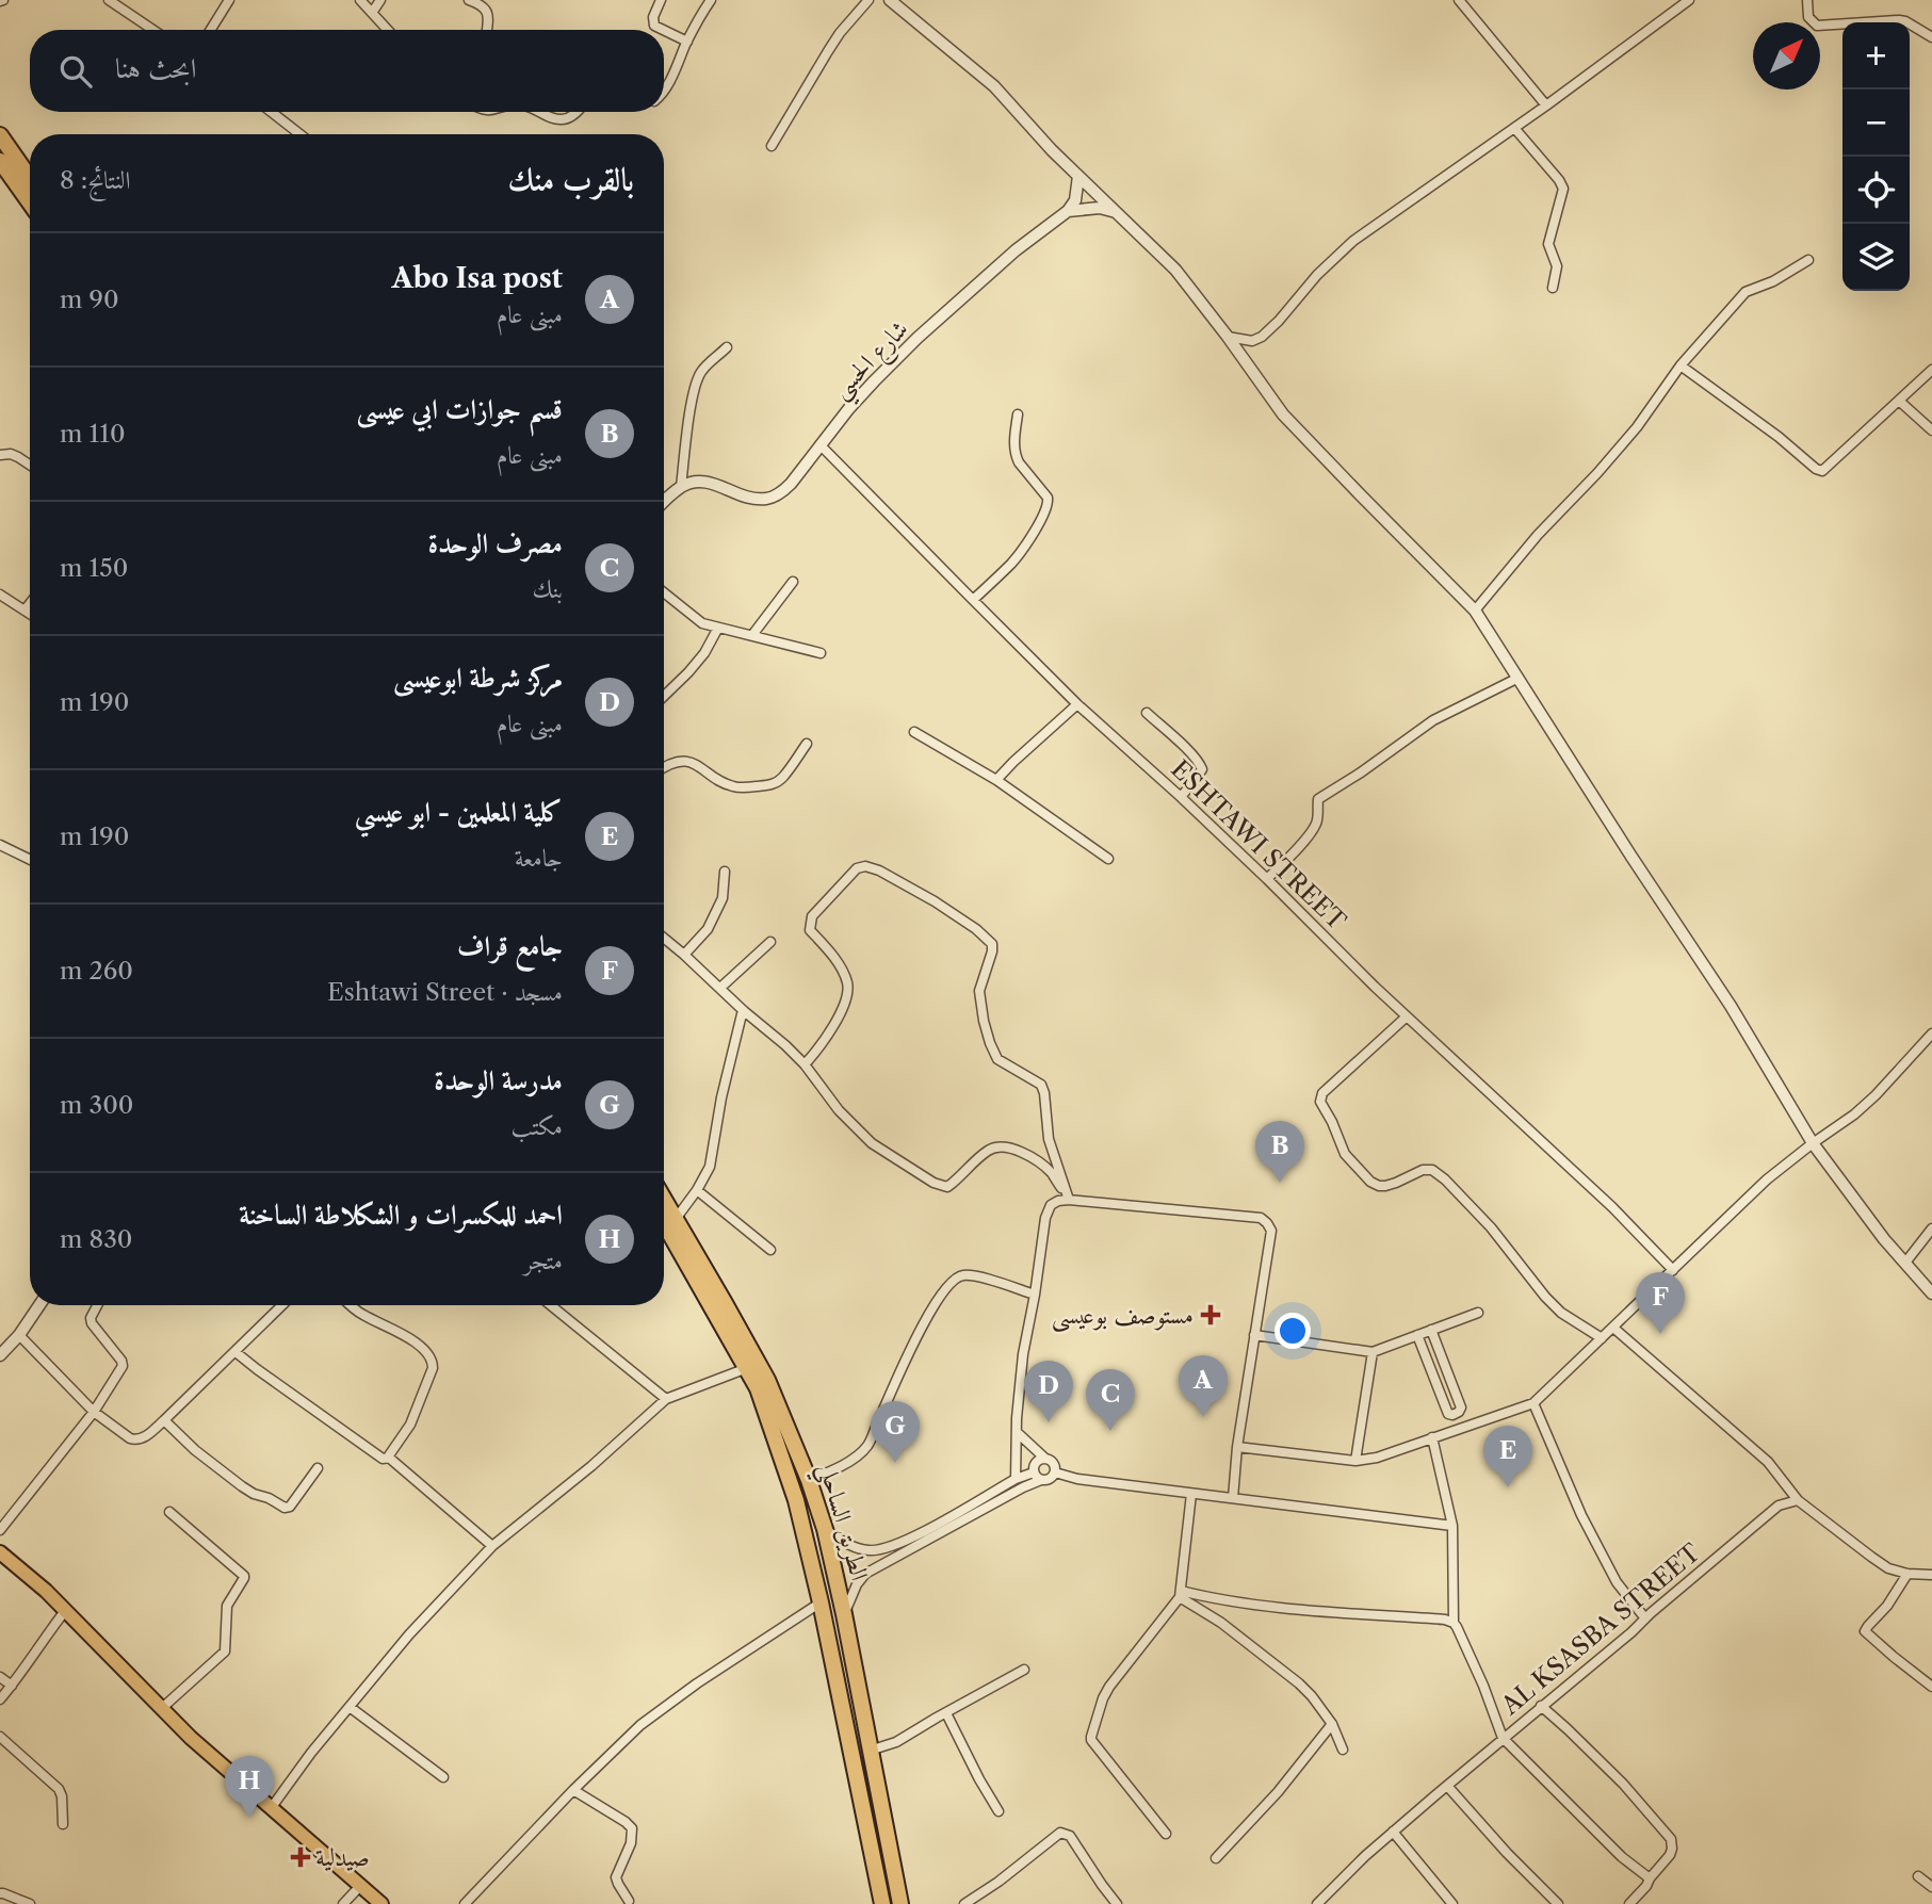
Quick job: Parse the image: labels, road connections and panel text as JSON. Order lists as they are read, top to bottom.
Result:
{
  "streets": {
    "highway": ["الطريق الساحلي"],
    "street": ["شارع الحسي", "ESHTAWI STREET", "AL KSASBA STREET"]
  },
  "crossings": [
    ["شارع الحسي", "ESHTAWI STREET"]
  ],
  "places": {
    "health": ["مستوصف بوعيسى", "صيدلية"]
  },
  "north": "top right",
  "page": {
    "map_buttons": ["+", "−"],
    "search": "ابحث هنا",
    "heading": ["بالقرب منك", "النتائج: 8"],
    "list": [
      {
        "mark": "A",
        "name": "Abo Isa post",
        "note": "مبنى عام",
        "value": "90 m"
      },
      {
        "mark": "B",
        "name": "قسم جوازات ابي عيسى",
        "note": "مبنى عام",
        "value": "110 m"
      },
      {
        "mark": "C",
        "name": "مصرف الوحدة",
        "note": "بنك",
        "value": "150 m"
      },
      {
        "mark": "D",
        "name": "مركز شرطة ابوعيسى",
        "note": "مبنى عام",
        "value": "190 m"
      },
      {
        "mark": "E",
        "name": "كلية المعلمين - ابو عيسي",
        "note": "جامعة",
        "value": "190 m"
      },
      {
        "mark": "F",
        "name": "جامع قراف",
        "note": "مسجد · Eshtawi Street",
        "value": "260 m"
      },
      {
        "mark": "G",
        "name": "مدرسة الوحدة",
        "note": "مكتب",
        "value": "300 m"
      },
      {
        "mark": "H",
        "name": "احمد للمكسرات و الشكلاطة الساخنة",
        "note": "متجر",
        "value": "830 m"
      }
    ],
    "pins": [
      "B",
      "F",
      "A",
      "D",
      "C",
      "G",
      "E",
      "H"
    ]
  }
}
